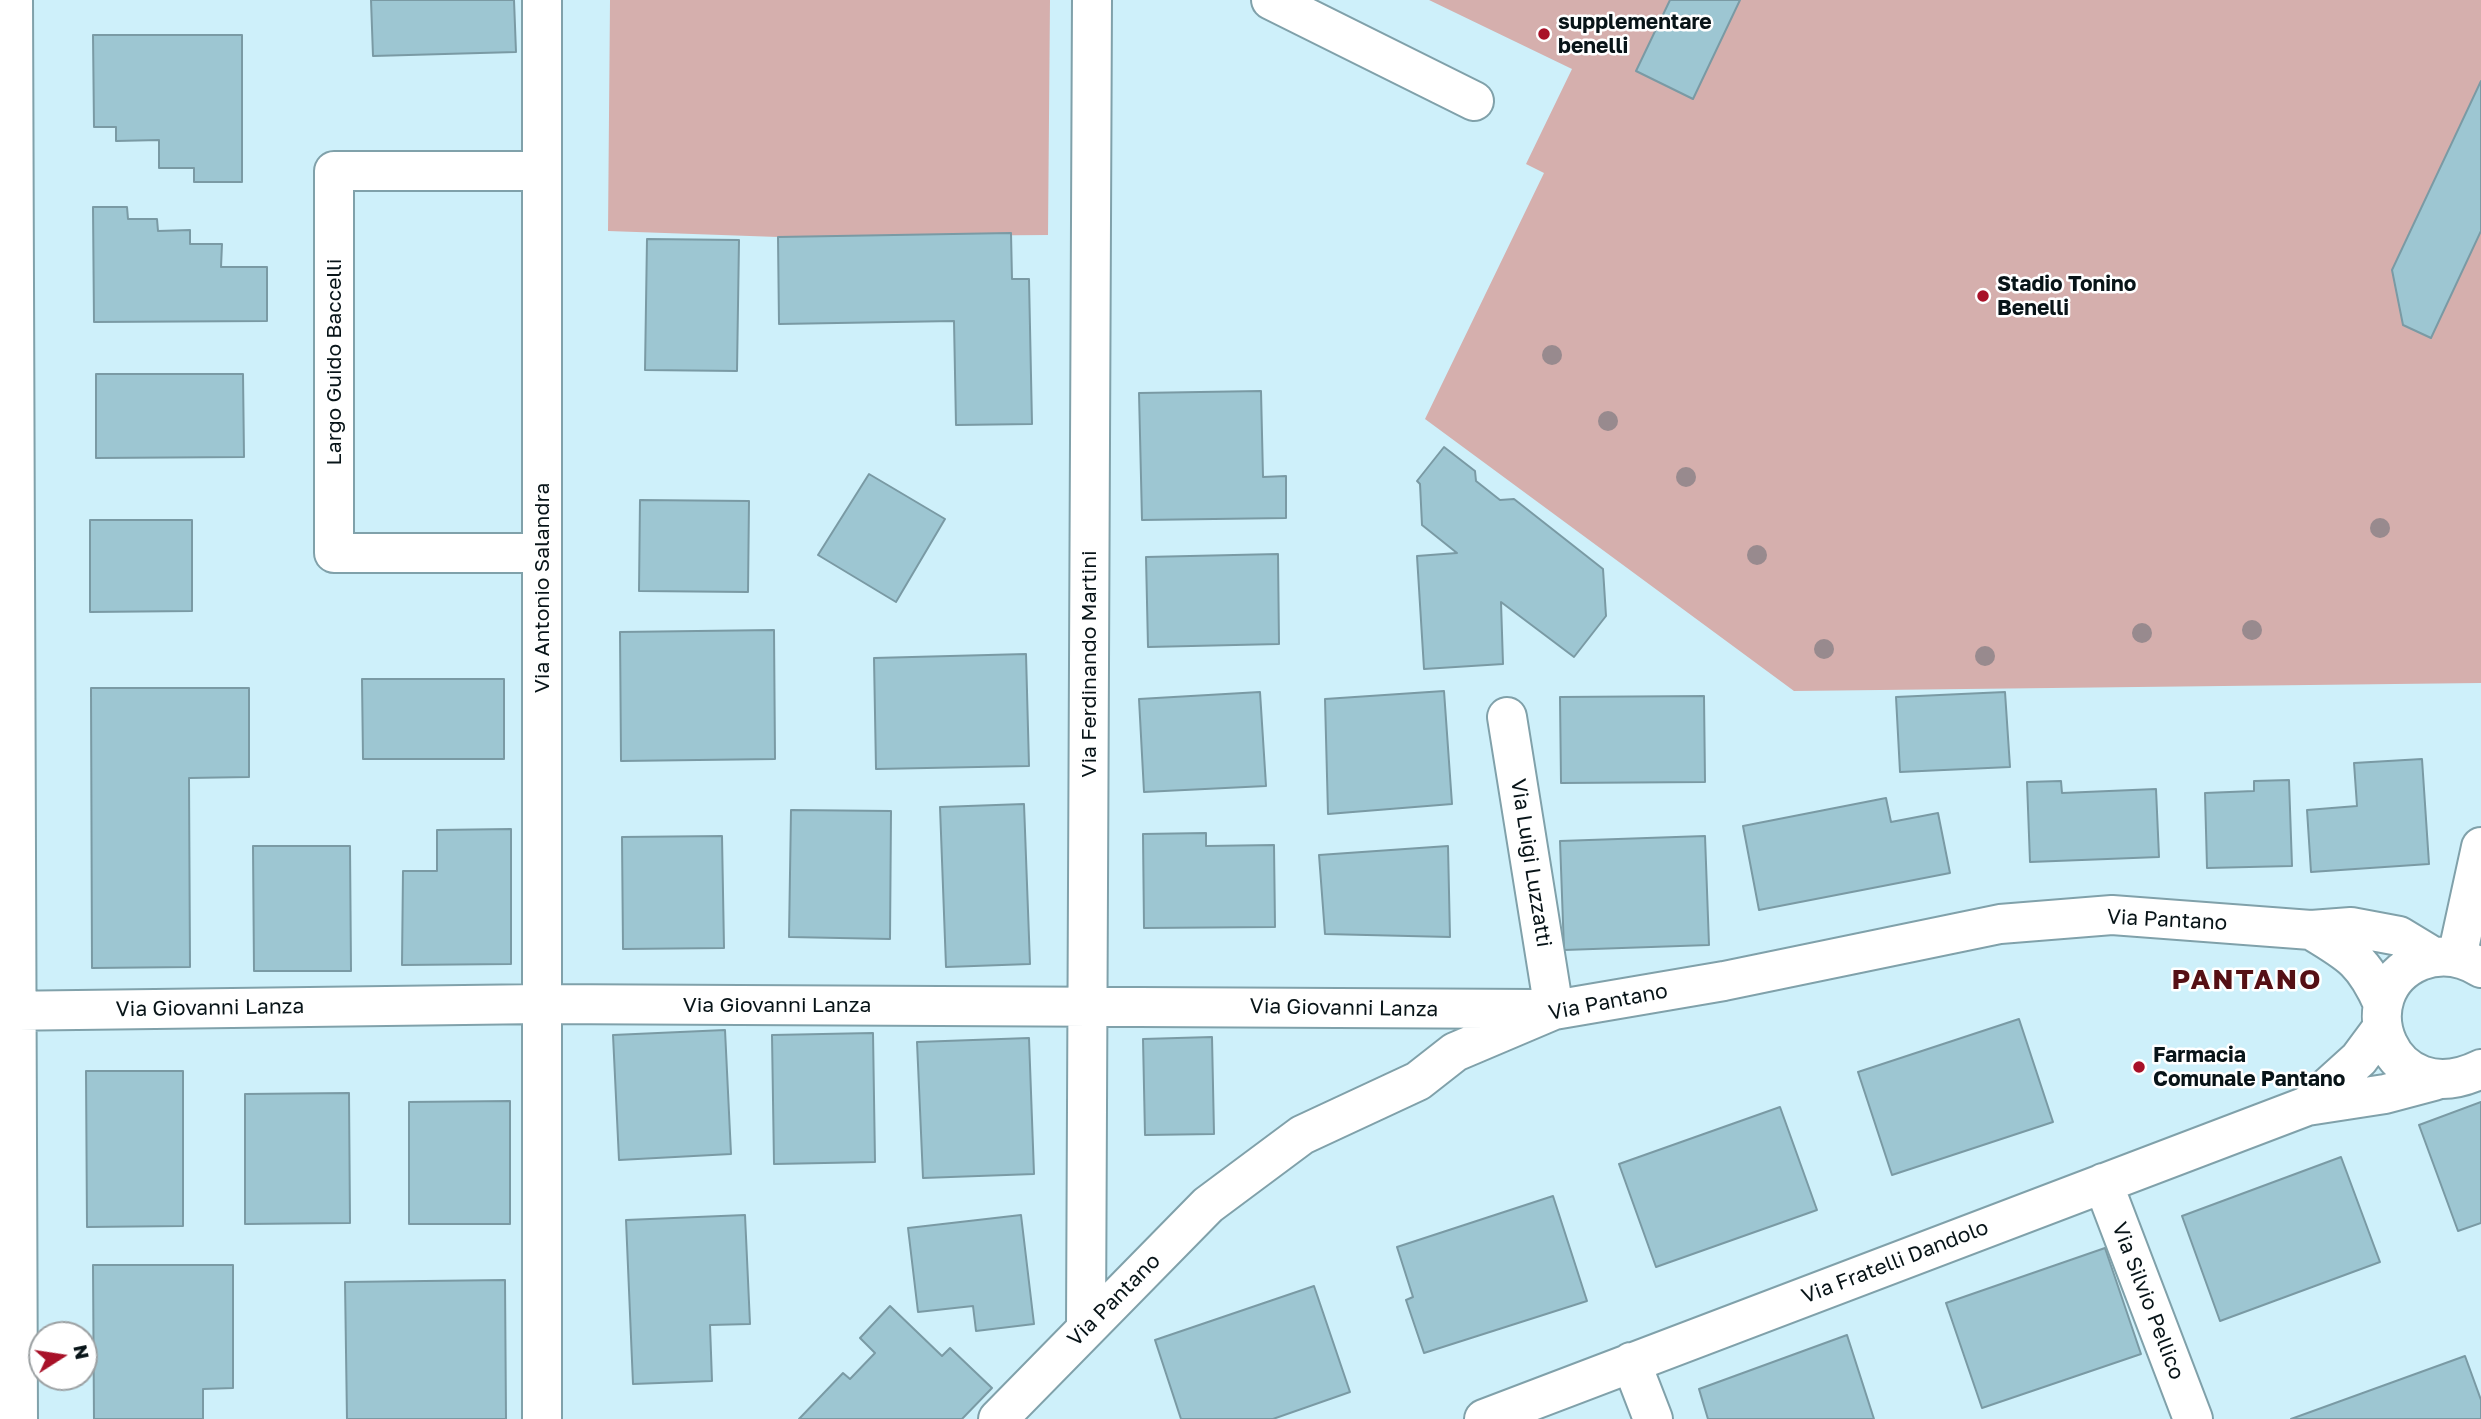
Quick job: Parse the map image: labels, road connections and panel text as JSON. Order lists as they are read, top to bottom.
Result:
{
  "streets": {
    "street": [
      "Largo Guido Baccelli",
      "Via Antonio Salandra",
      "Via Ferdinando Martini",
      "Via Luigi Luzzatti",
      "Via Pantano",
      "Via Giovanni Lanza",
      "Via Fratelli Dandolo",
      "Via Silvio Pellico"
    ]
  },
  "crossings": [
    ["Largo Guido Baccelli", "Via Antonio Salandra"],
    ["Via Antonio Salandra", "Via Giovanni Lanza"],
    ["Via Ferdinando Martini", "Via Pantano"],
    ["Via Ferdinando Martini", "Via Giovanni Lanza"],
    ["Via Luigi Luzzatti", "Via Pantano"],
    ["Via Luigi Luzzatti", "Via Giovanni Lanza"],
    ["Via Pantano", "Via Giovanni Lanza"],
    ["Via Pantano", "Via Fratelli Dandolo"],
    ["Via Fratelli Dandolo", "Via Silvio Pellico"]
  ],
  "districts": ["PANTANO"],
  "places": ["supplementare benelli", "Stadio Tonino Benelli", "Farmacia Comunale Pantano"],
  "north": "right"
}
